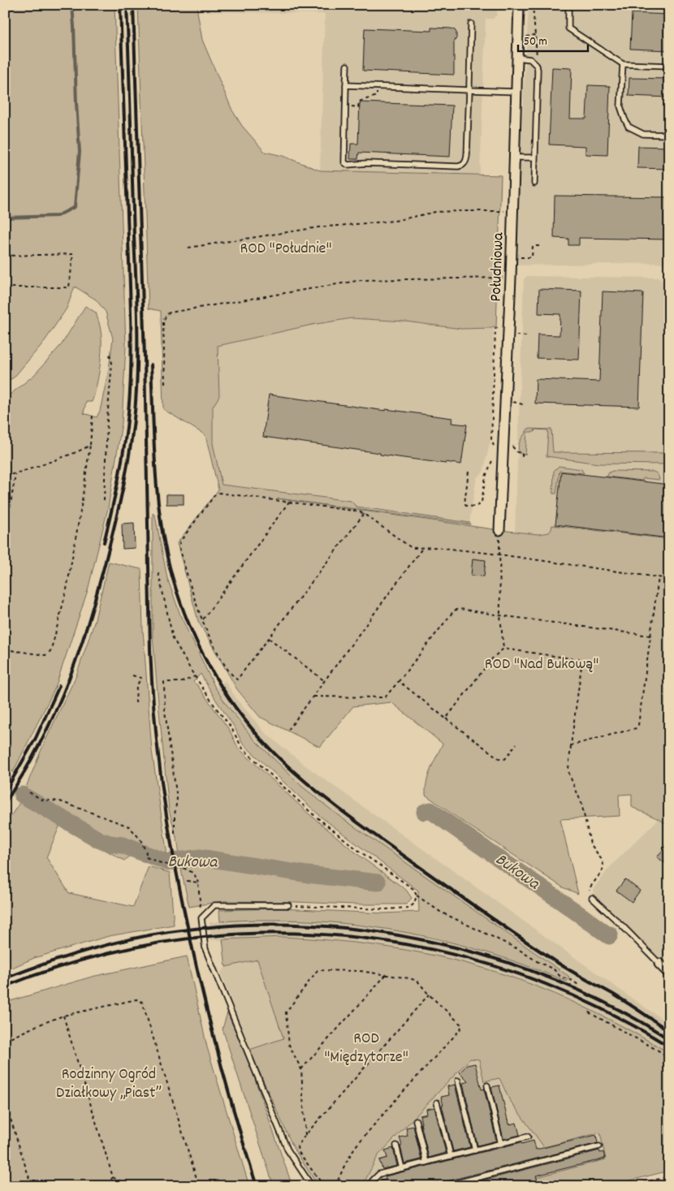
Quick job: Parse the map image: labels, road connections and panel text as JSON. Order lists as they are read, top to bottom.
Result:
{
  "streets": {
    "street": ["Południowa"]
  },
  "water": ["Bukowa"],
  "parks": [
    "ROD \"Południe\"",
    "ROD \"Nad Bukową\"",
    "ROD \"Międzytorze\"",
    "Rodzinny Ogród Działkowy „Piast”"
  ],
  "scale_bar": "50 m"
}
